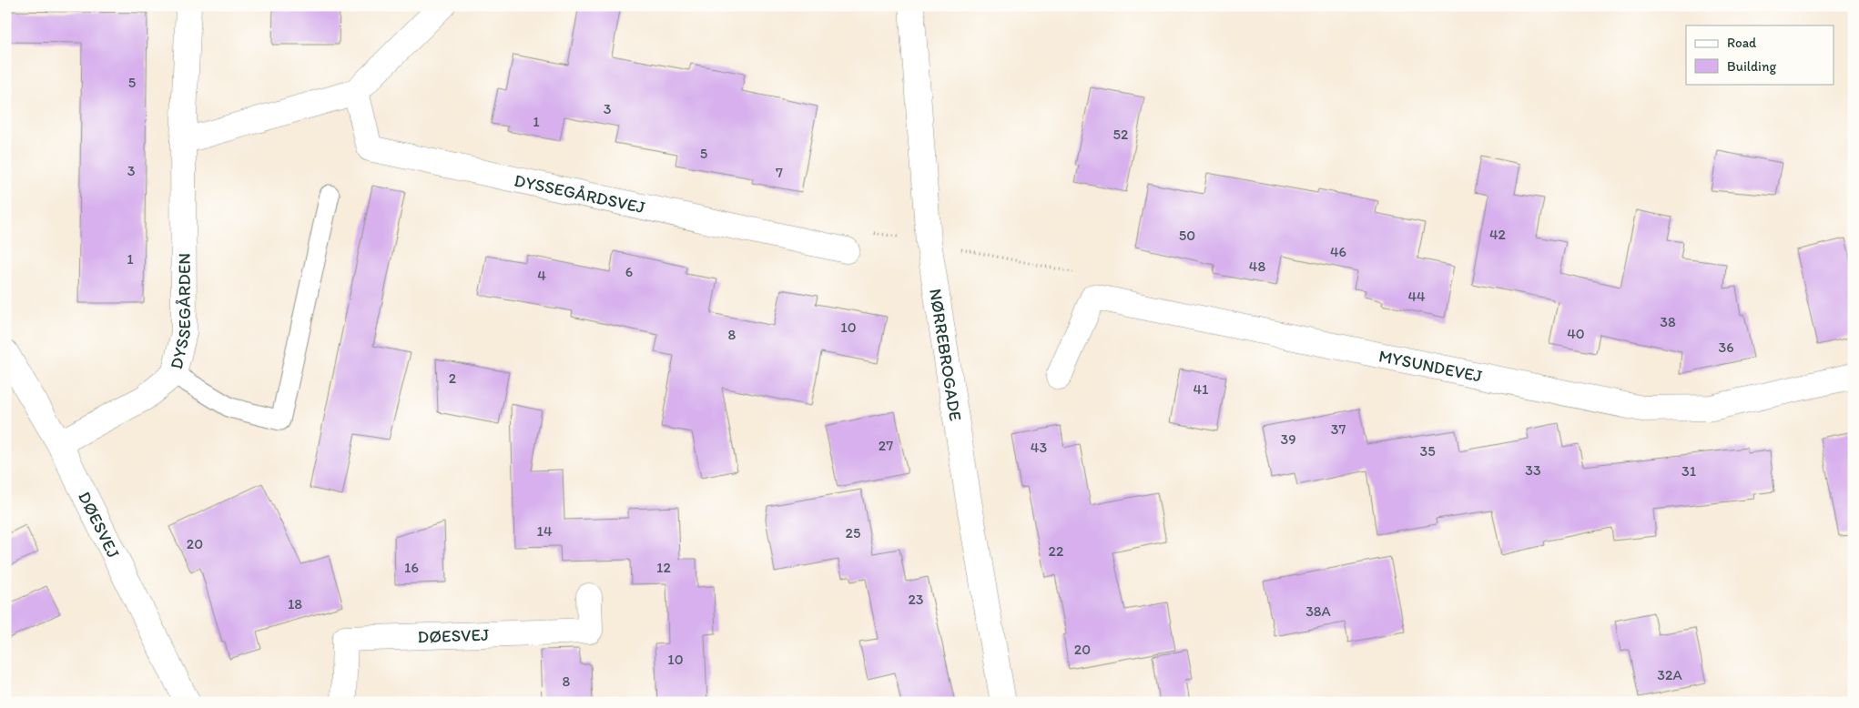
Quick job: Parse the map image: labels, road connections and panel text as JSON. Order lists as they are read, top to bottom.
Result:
{
  "streets": {
    "street": [
      "DYSSEGÅRDSVEJ",
      "DYSSEGÅRDEN",
      "NØRREBROGADE",
      "MYSUNDEVEJ",
      "DØESVEJ"
    ]
  },
  "crossings": [
    ["DYSSEGÅRDEN", "DØESVEJ"]
  ],
  "house_numbers": [
    "5",
    "3",
    "1",
    "52",
    "5",
    "3",
    "7",
    "42",
    "50",
    "46",
    "1",
    "48",
    "6",
    "4",
    "44",
    "38",
    "10",
    "40",
    "8",
    "36",
    "2",
    "41",
    "37",
    "39",
    "27",
    "43",
    "35",
    "33",
    "31",
    "14",
    "25",
    "20",
    "22",
    "16",
    "12",
    "23",
    "18",
    "38A",
    "20",
    "10",
    "32A",
    "8"
  ],
  "legend": ["Road", "Building"]
}
